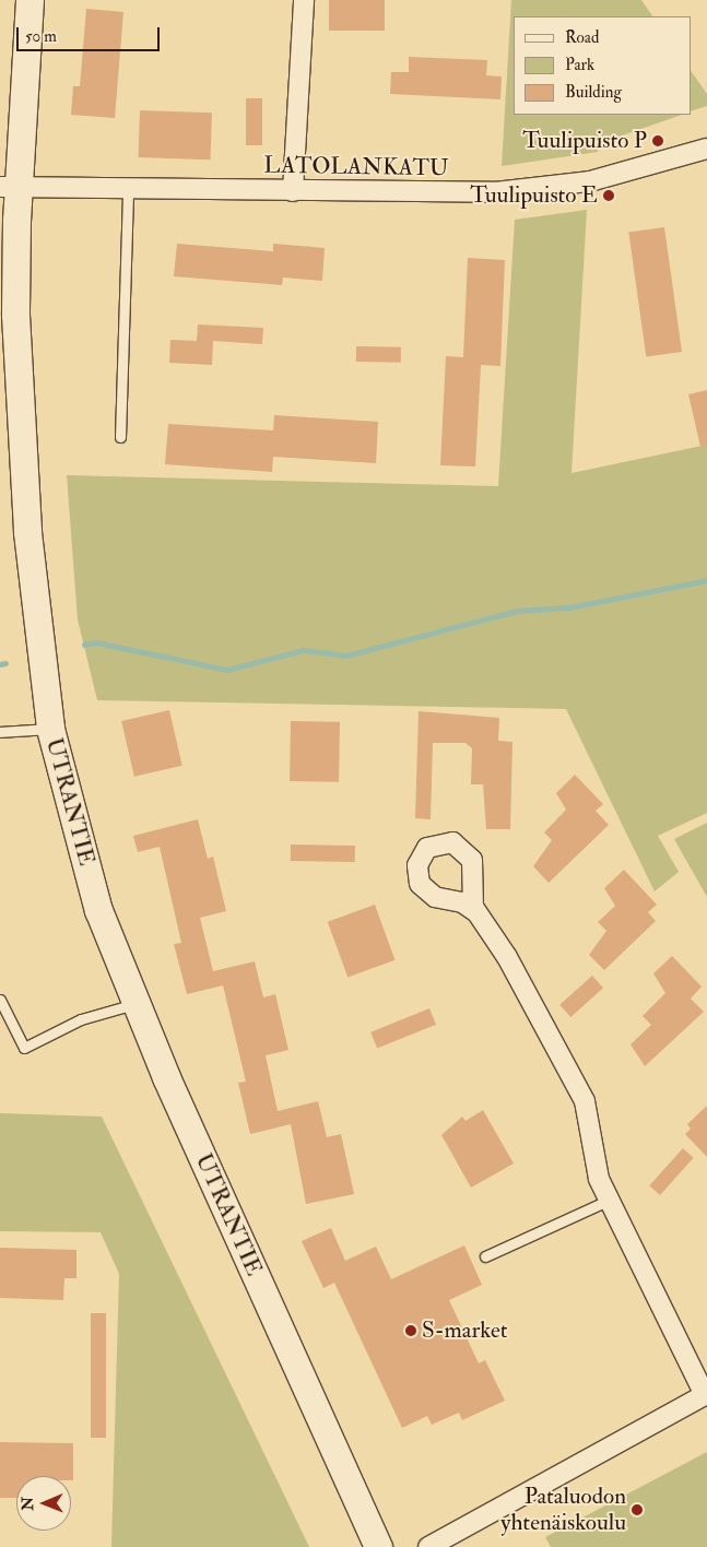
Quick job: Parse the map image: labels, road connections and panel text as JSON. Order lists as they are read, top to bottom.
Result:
{
  "streets": {
    "main road": ["UTRANTIE"],
    "street": ["LATOLANKATU"]
  },
  "crossings": [
    ["LATOLANKATU", "UTRANTIE"]
  ],
  "places": [
    "Tuulipuisto P",
    "Tuulipuisto E",
    "S-market",
    "Pataluodon yhtenäiskoulu"
  ],
  "legend": ["Road", "Park", "Building"],
  "scale_bar": "50 m",
  "north": "left"
}
